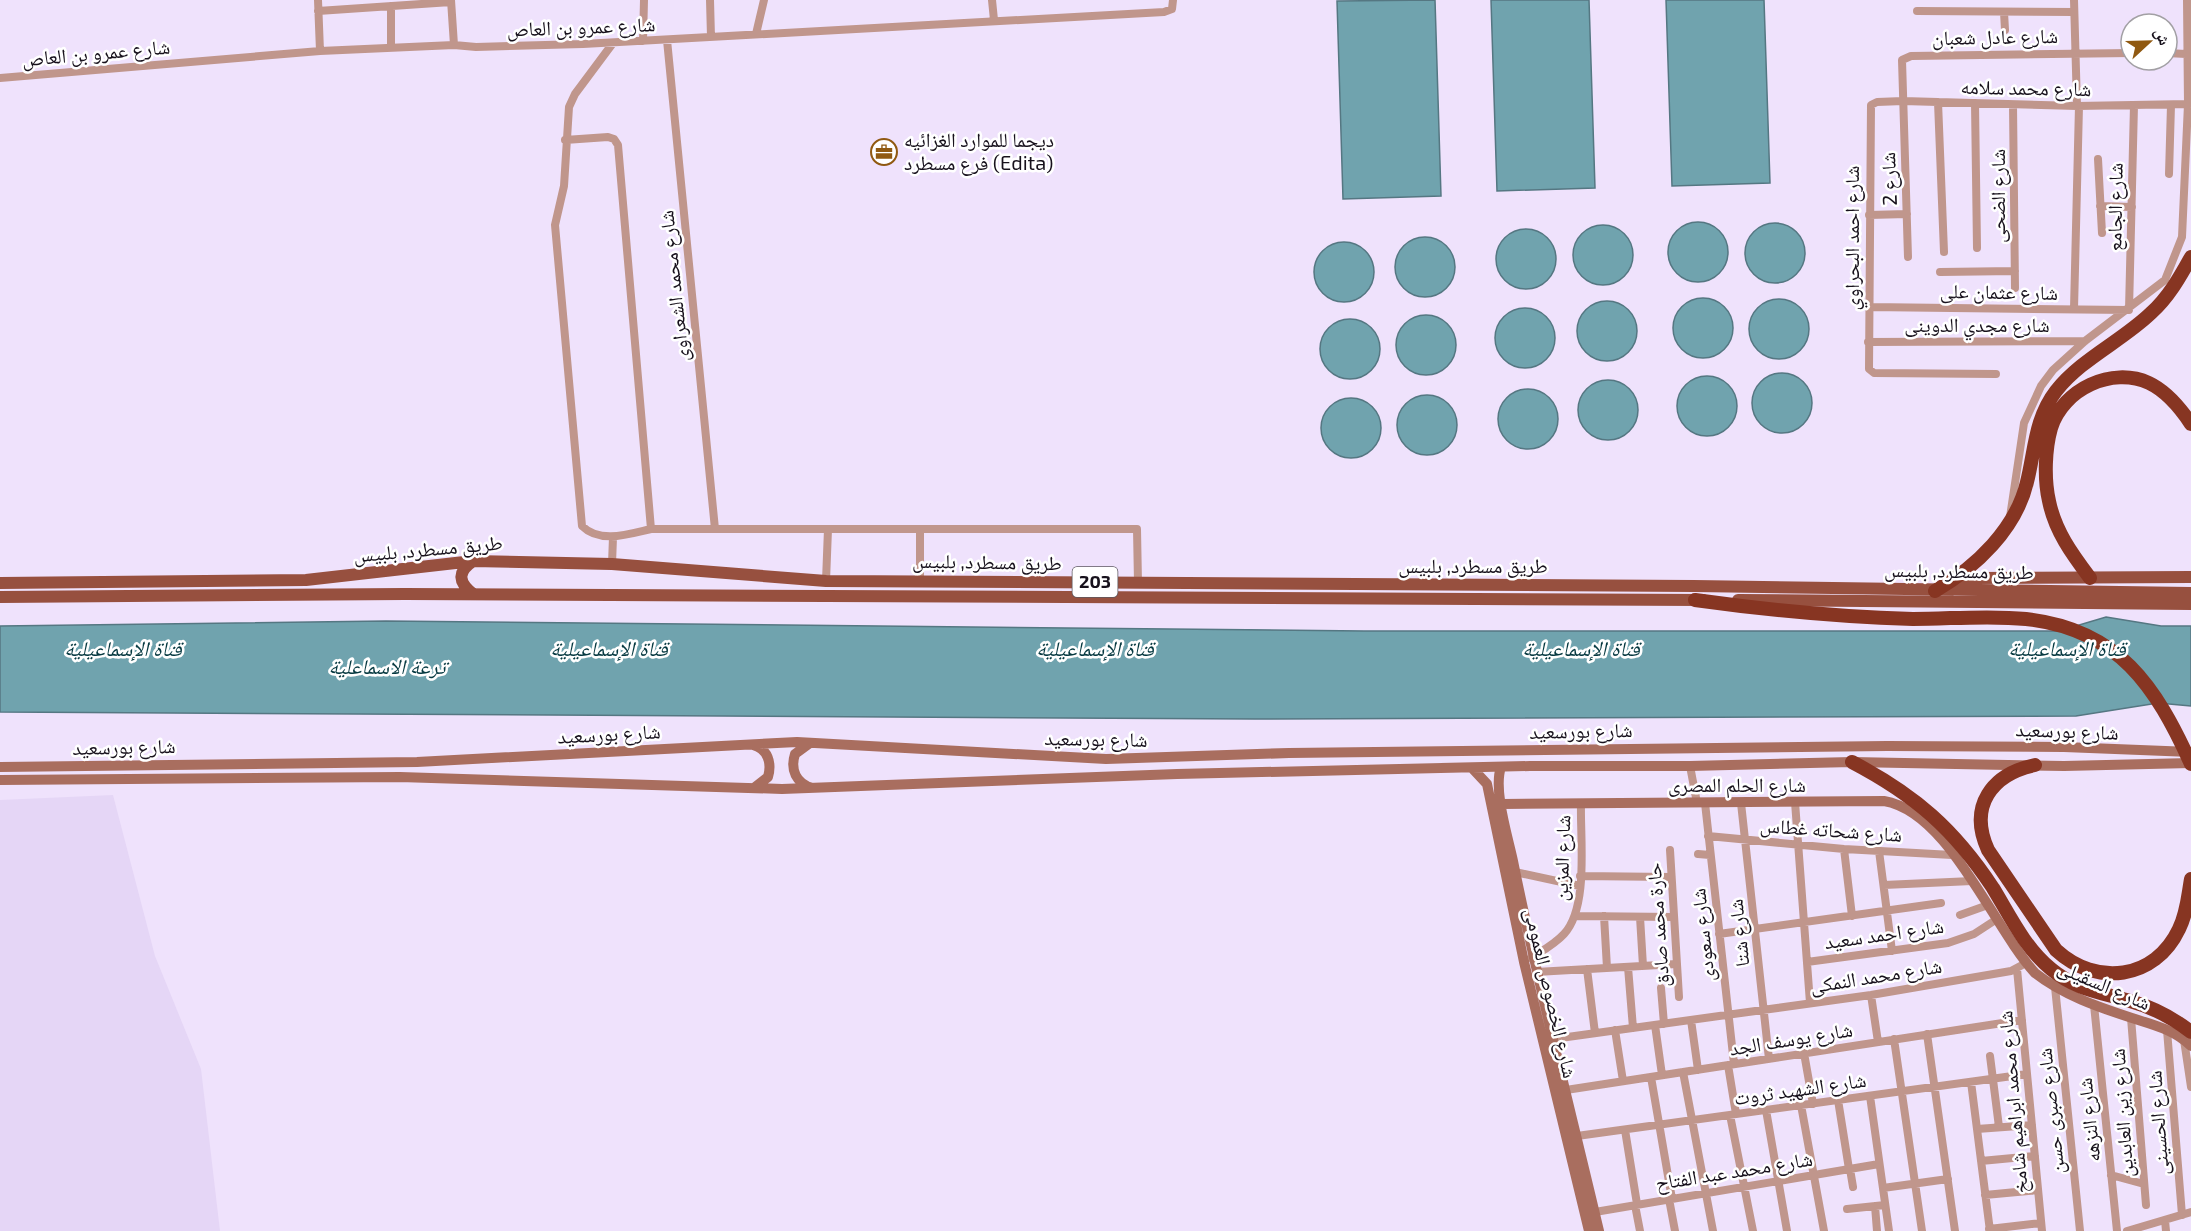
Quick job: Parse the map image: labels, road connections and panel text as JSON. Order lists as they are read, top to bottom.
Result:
{
  "streets": {
    "main road": [
      "طريق مسطرد, بلبيس",
      "203",
      "شارع بورسعيد",
      "شارع الحلم المصرى",
      "شارع السقيلى",
      "شارع الخصوص العمومى"
    ],
    "street": [
      "شارع عمرو بن العاص",
      "شارع عادل شعبان",
      "شارع محمد سلامه",
      "شارع 2",
      "شارع الضحى",
      "شارع الجامع",
      "شارع احمد البحراوي",
      "شارع محمد الشعراوى",
      "شارع عثمان على",
      "شارع مجدي الدوينى",
      "شارع شحاته غطاس",
      "شارع المزين",
      "حارة محمد صادق",
      "شارع شتا",
      "شارع احمد سعيد",
      "شارع سعودى",
      "شارع محمد النمكى",
      "شارع يوسف الجد",
      "شارع الشهيد ثروت",
      "شارع محمد ابراهيم شامخ",
      "شارع صبرى حسن",
      "شارع زين العابدين",
      "شارع النزهه",
      "شارع الحسينى",
      "شارع محمد عبد الفتاح"
    ]
  },
  "crossings": [
    ["شارع عمرو بن العاص", "شارع محمد الشعراوى"],
    ["شارع عادل شعبان", "شارع محمد سلامه"],
    ["شارع عادل شعبان", "شارع 2"],
    ["شارع محمد سلامه", "شارع 2"],
    ["شارع محمد سلامه", "شارع الضحى"],
    ["شارع محمد سلامه", "شارع الجامع"],
    ["شارع محمد سلامه", "شارع احمد البحراوي"],
    ["شارع الجامع", "شارع عثمان على"],
    ["شارع احمد البحراوي", "شارع عثمان على"],
    ["شارع احمد البحراوي", "شارع مجدي الدوينى"],
    ["شارع بورسعيد", "شارع سعودى"],
    ["شارع بورسعيد", "شارع الخصوص العمومى"],
    ["شارع الحلم المصرى", "شارع شحاته غطاس"],
    ["شارع الحلم المصرى", "شارع المزين"],
    ["شارع الحلم المصرى", "شارع شتا"],
    ["شارع الحلم المصرى", "شارع سعودى"],
    ["شارع الحلم المصرى", "شارع السقيلى"],
    ["شارع الحلم المصرى", "شارع الخصوص العمومى"],
    ["شارع شحاته غطاس", "شارع شتا"],
    ["شارع شحاته غطاس", "شارع سعودى"],
    ["شارع شحاته غطاس", "شارع السقيلى"],
    ["شارع المزين", "شارع الخصوص العمومى"],
    ["شارع شتا", "شارع محمد النمكى"],
    ["شارع شتا", "شارع يوسف الجد"],
    ["شارع احمد سعيد", "شارع السقيلى"],
    ["شارع سعودى", "شارع محمد النمكى"],
    ["شارع سعودى", "شارع يوسف الجد"],
    ["شارع سعودى", "شارع الشهيد ثروت"],
    ["شارع سعودى", "شارع محمد عبد الفتاح"],
    ["شارع محمد النمكى", "شارع السقيلى"],
    ["شارع محمد النمكى", "شارع الخصوص العمومى"],
    ["شارع محمد النمكى", "شارع محمد ابراهيم شامخ"],
    ["شارع السقيلى", "شارع محمد ابراهيم شامخ"],
    ["شارع السقيلى", "شارع صبرى حسن"],
    ["شارع السقيلى", "شارع زين العابدين"],
    ["شارع السقيلى", "شارع النزهه"],
    ["شارع السقيلى", "شارع الحسينى"],
    ["شارع الخصوص العمومى", "شارع يوسف الجد"],
    ["شارع الخصوص العمومى", "شارع الشهيد ثروت"],
    ["شارع الخصوص العمومى", "شارع محمد عبد الفتاح"],
    ["شارع يوسف الجد", "شارع محمد ابراهيم شامخ"],
    ["شارع الشهيد ثروت", "شارع محمد ابراهيم شامخ"]
  ],
  "water": ["قناة الإسماعيلية", "ترعة الاسماعلية"],
  "places": {
    "office": ["ديجما للموارد الغزائيه فرع مسطرد (Edita)"]
  },
  "north": "right"
}
